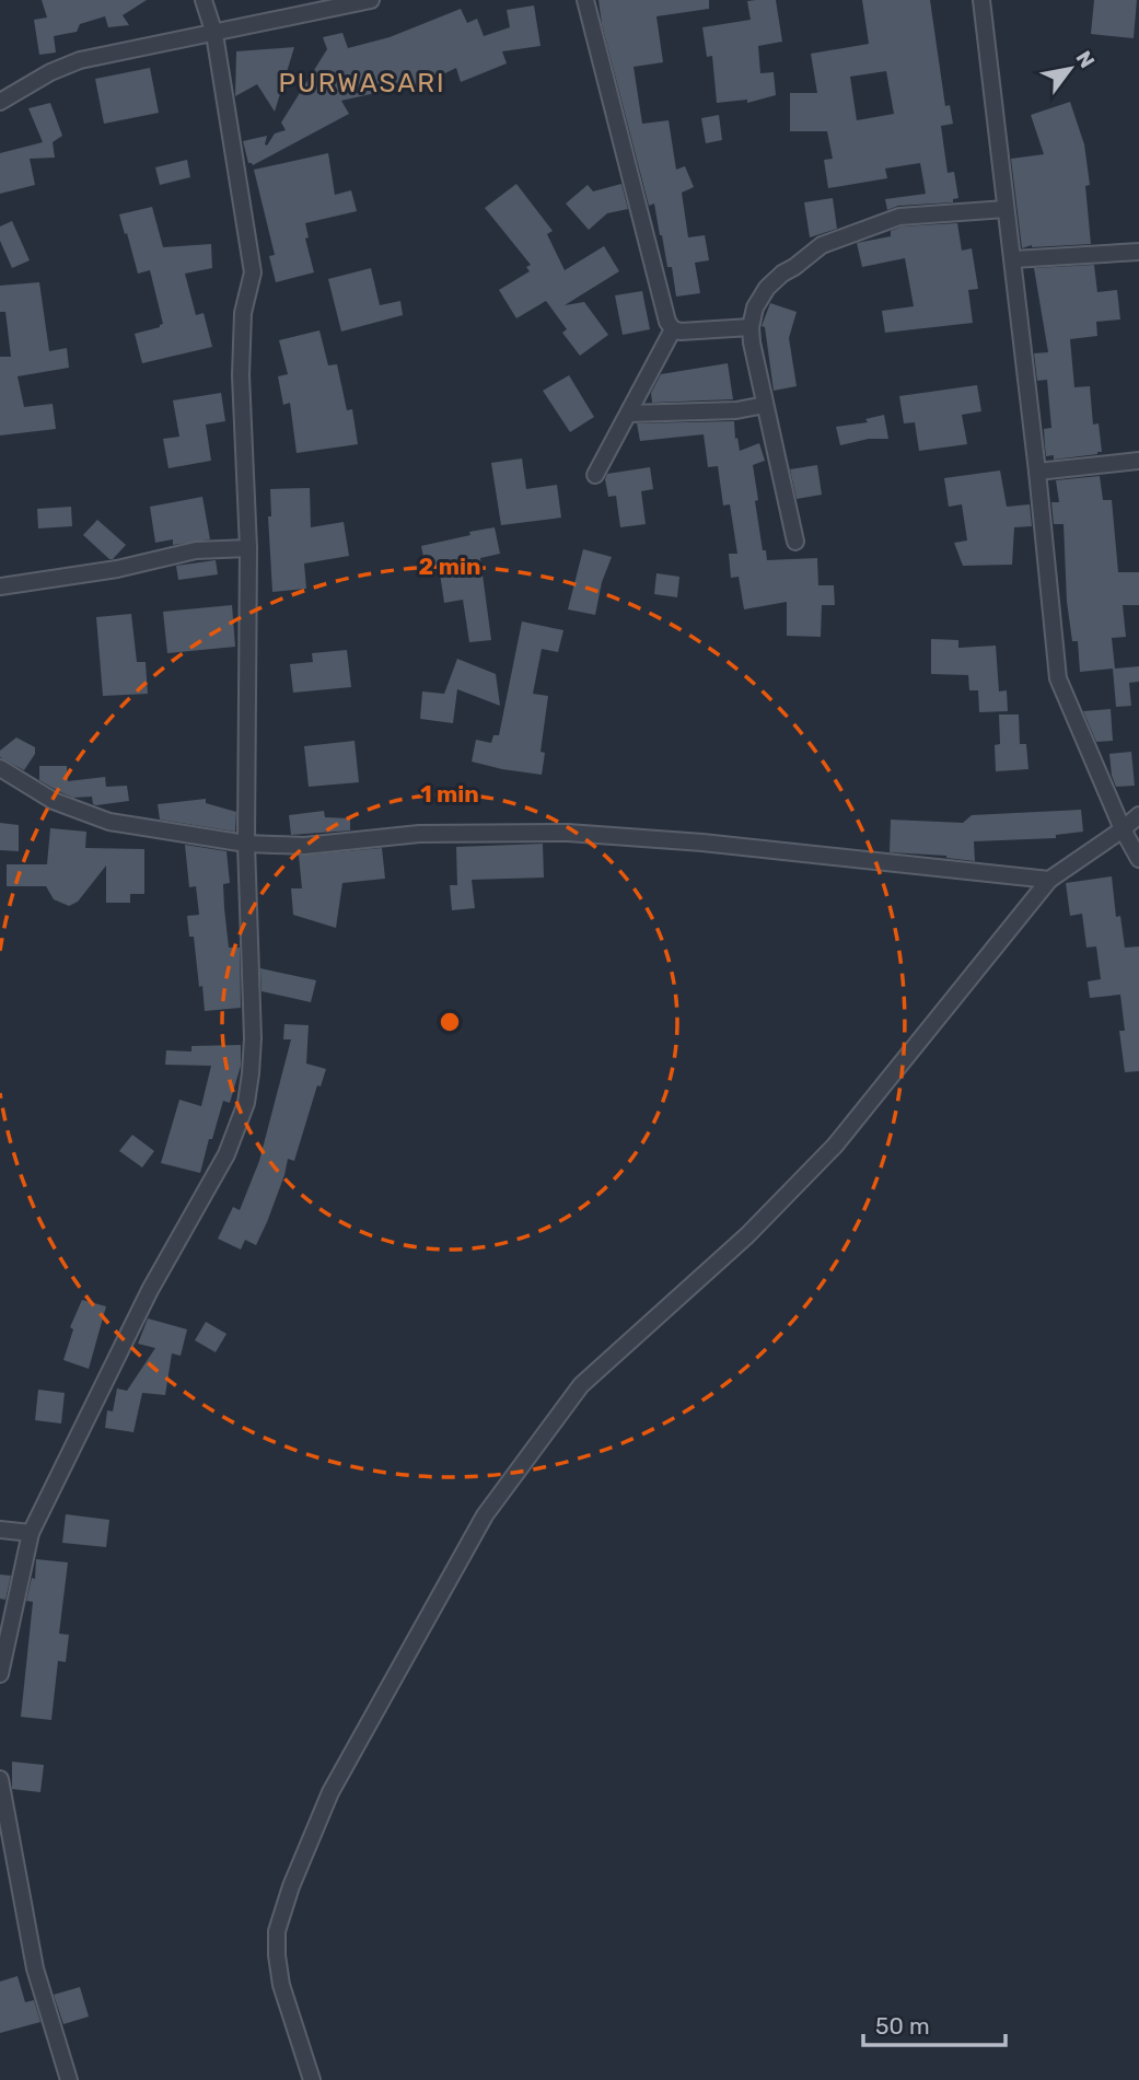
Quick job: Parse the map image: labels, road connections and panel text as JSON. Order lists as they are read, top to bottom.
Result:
{
  "districts": ["PURWASARI"],
  "scale_bar": "50 m",
  "north": "top right",
  "rings": ["2 min", "1 min"]
}
